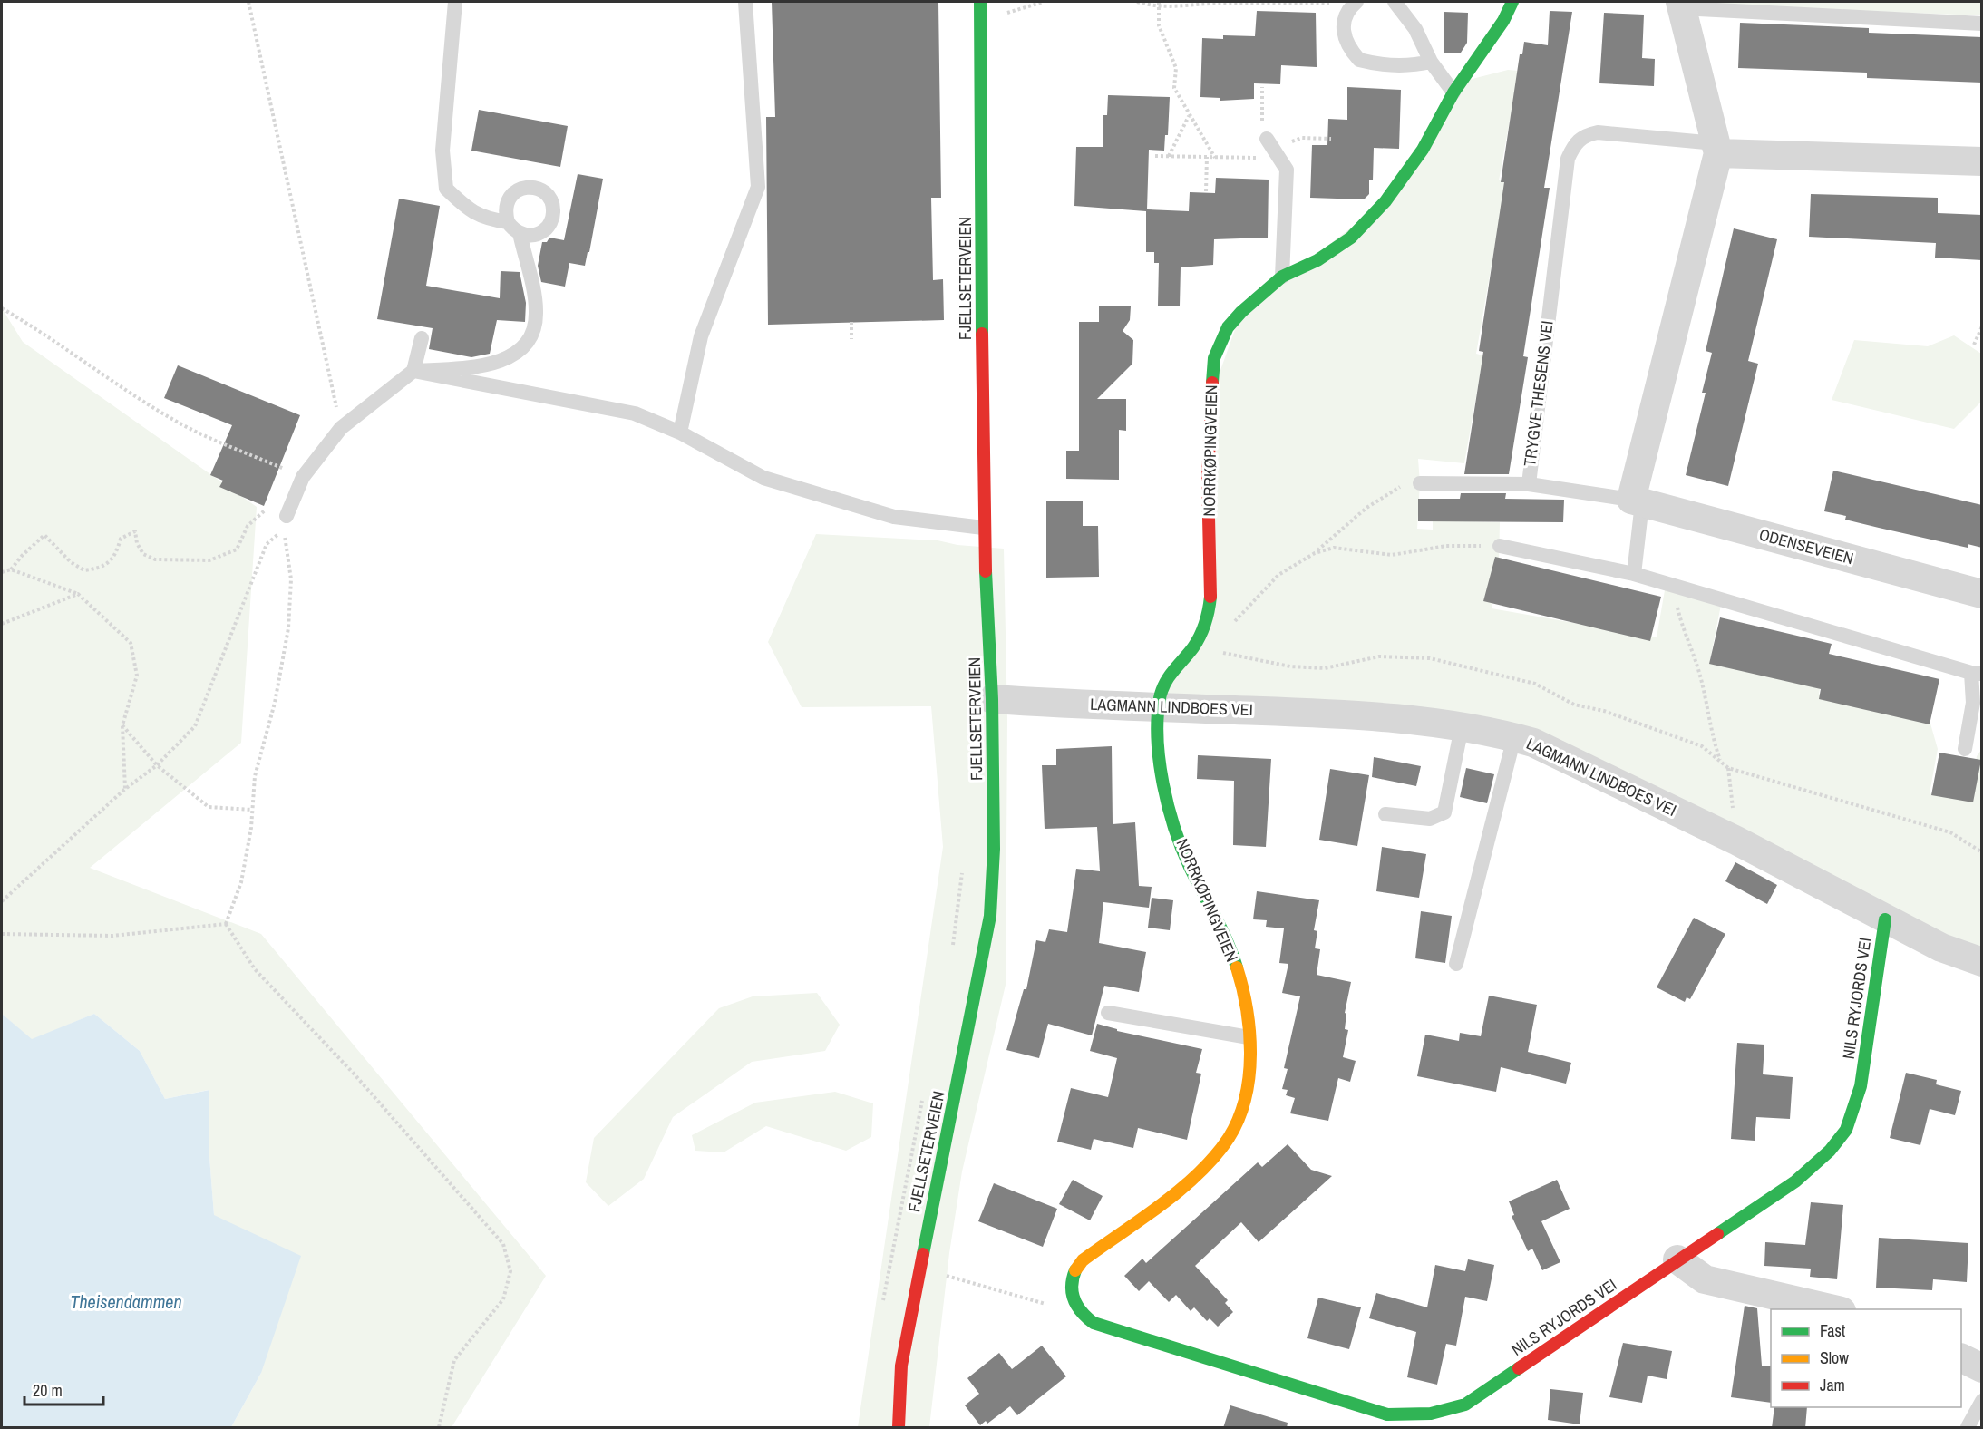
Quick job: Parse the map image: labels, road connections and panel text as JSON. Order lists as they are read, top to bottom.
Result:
{
  "streets": {
    "street": [
      "FJELLSETERVEIEN",
      "NORRKØPINGVEIEN",
      "ODENSEVEIEN",
      "LAGMANN LINDBOES VEI",
      "NILS RYJORDS VEI"
    ],
    "lane": ["TRYGVE THESENS VEI"]
  },
  "crossings": [
    ["FJELLSETERVEIEN", "LAGMANN LINDBOES VEI"],
    ["TRYGVE THESENS VEI", "ODENSEVEIEN"],
    ["NORRKØPINGVEIEN", "LAGMANN LINDBOES VEI"],
    ["NORRKØPINGVEIEN", "NILS RYJORDS VEI"],
    ["LAGMANN LINDBOES VEI", "NILS RYJORDS VEI"]
  ],
  "water": ["Theisendammen"],
  "legend": ["Fast", "Slow", "Jam"],
  "scale_bar": "20 m"
}
